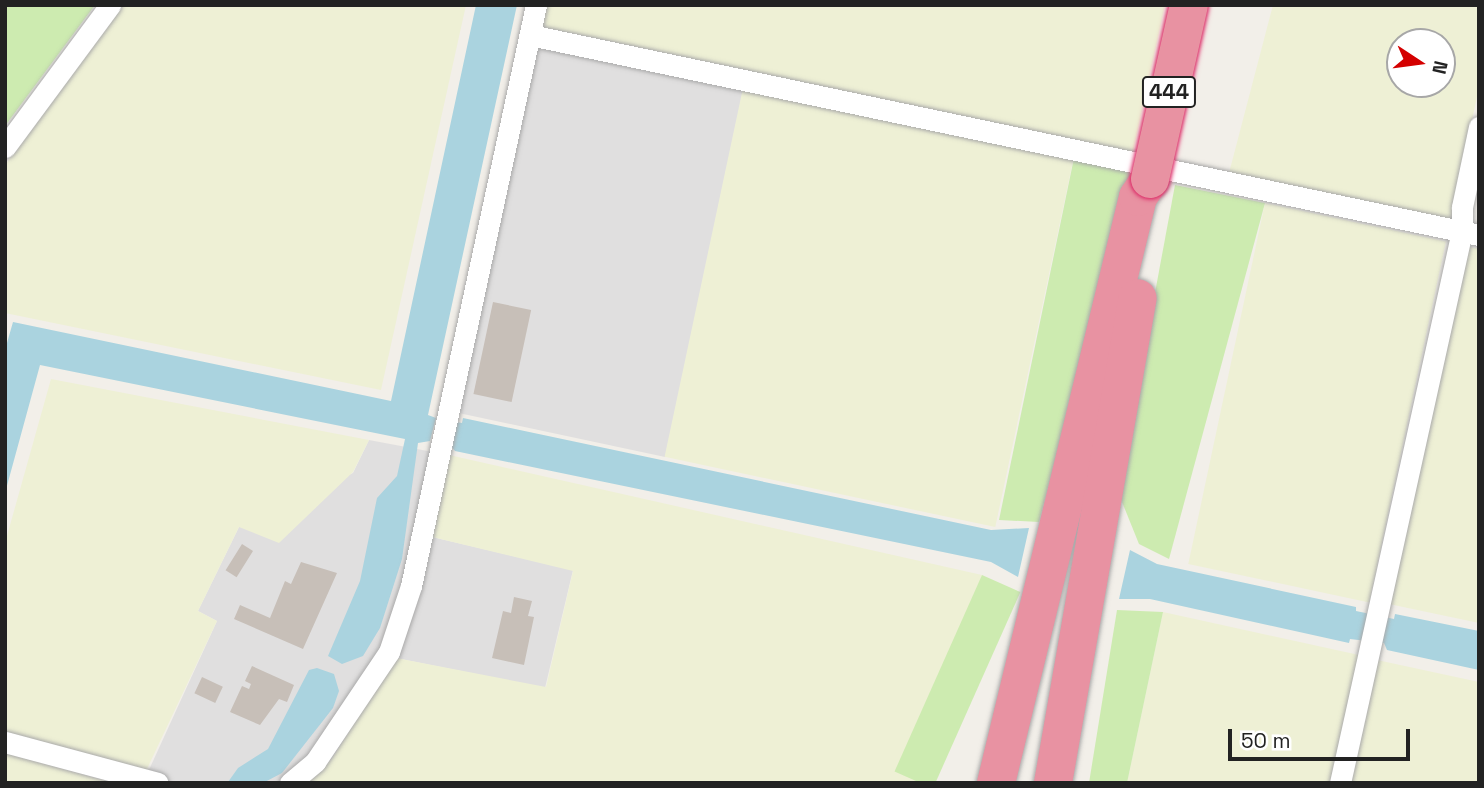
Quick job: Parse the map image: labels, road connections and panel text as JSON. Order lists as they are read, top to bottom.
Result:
{
  "streets": {
    "highway": ["444"]
  },
  "scale_bar": "50 m",
  "north": "right"
}
